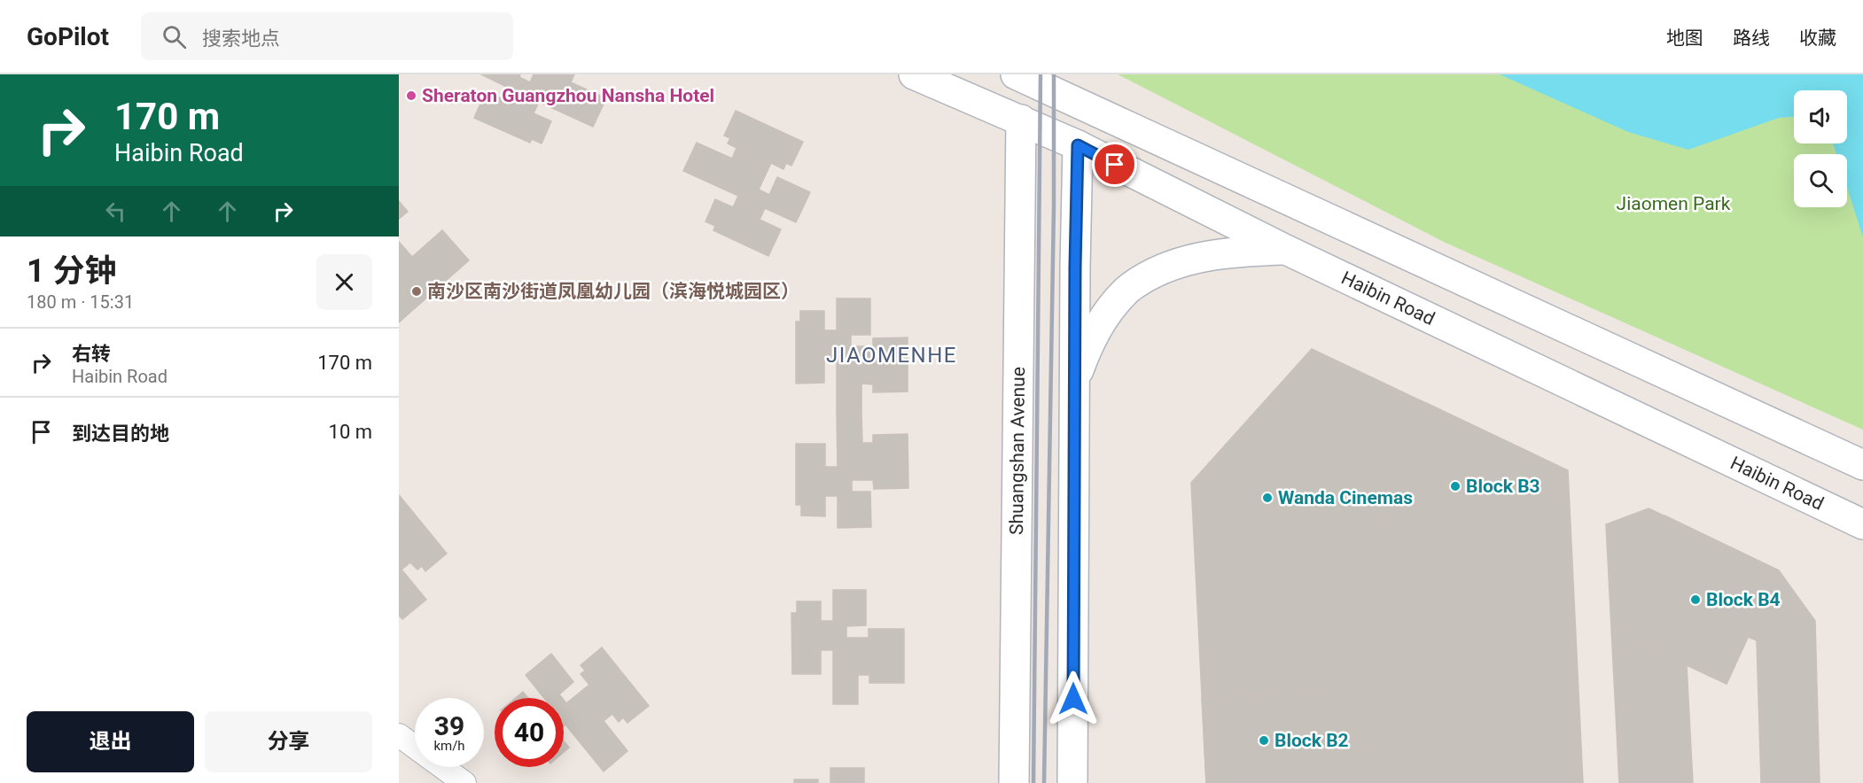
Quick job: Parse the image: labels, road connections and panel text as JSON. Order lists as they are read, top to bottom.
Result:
{
  "streets": {
    "street": ["Haibin Road", "Shuangshan Avenue"]
  },
  "crossings": [
    ["Haibin Road", "Shuangshan Avenue"]
  ],
  "districts": ["JIAOMENHE"],
  "parks": ["Jiaomen Park"],
  "places": [
    "Sheraton Guangzhou Nansha Hotel",
    "南沙区南沙街道凤凰幼儿园（滨海悦城园区）",
    "Block B3",
    "Wanda Cinemas",
    "Block B4",
    "Block B2"
  ],
  "page": {
    "header": "GoPilot",
    "search": "搜索地点",
    "nav": ["地图", "路线", "收藏"],
    "turn": ["170 m", "Haibin Road"],
    "heading": ["1 分钟", "180 m · 15:31"],
    "list": [
      {
        "name": "右转",
        "note": "Haibin Road",
        "value": "170 m"
      },
      {
        "name": "到达目的地",
        "value": "10 m"
      }
    ],
    "speed": "39 km/h",
    "limit": "40",
    "buttons": ["退出", "分享"]
  }
}
